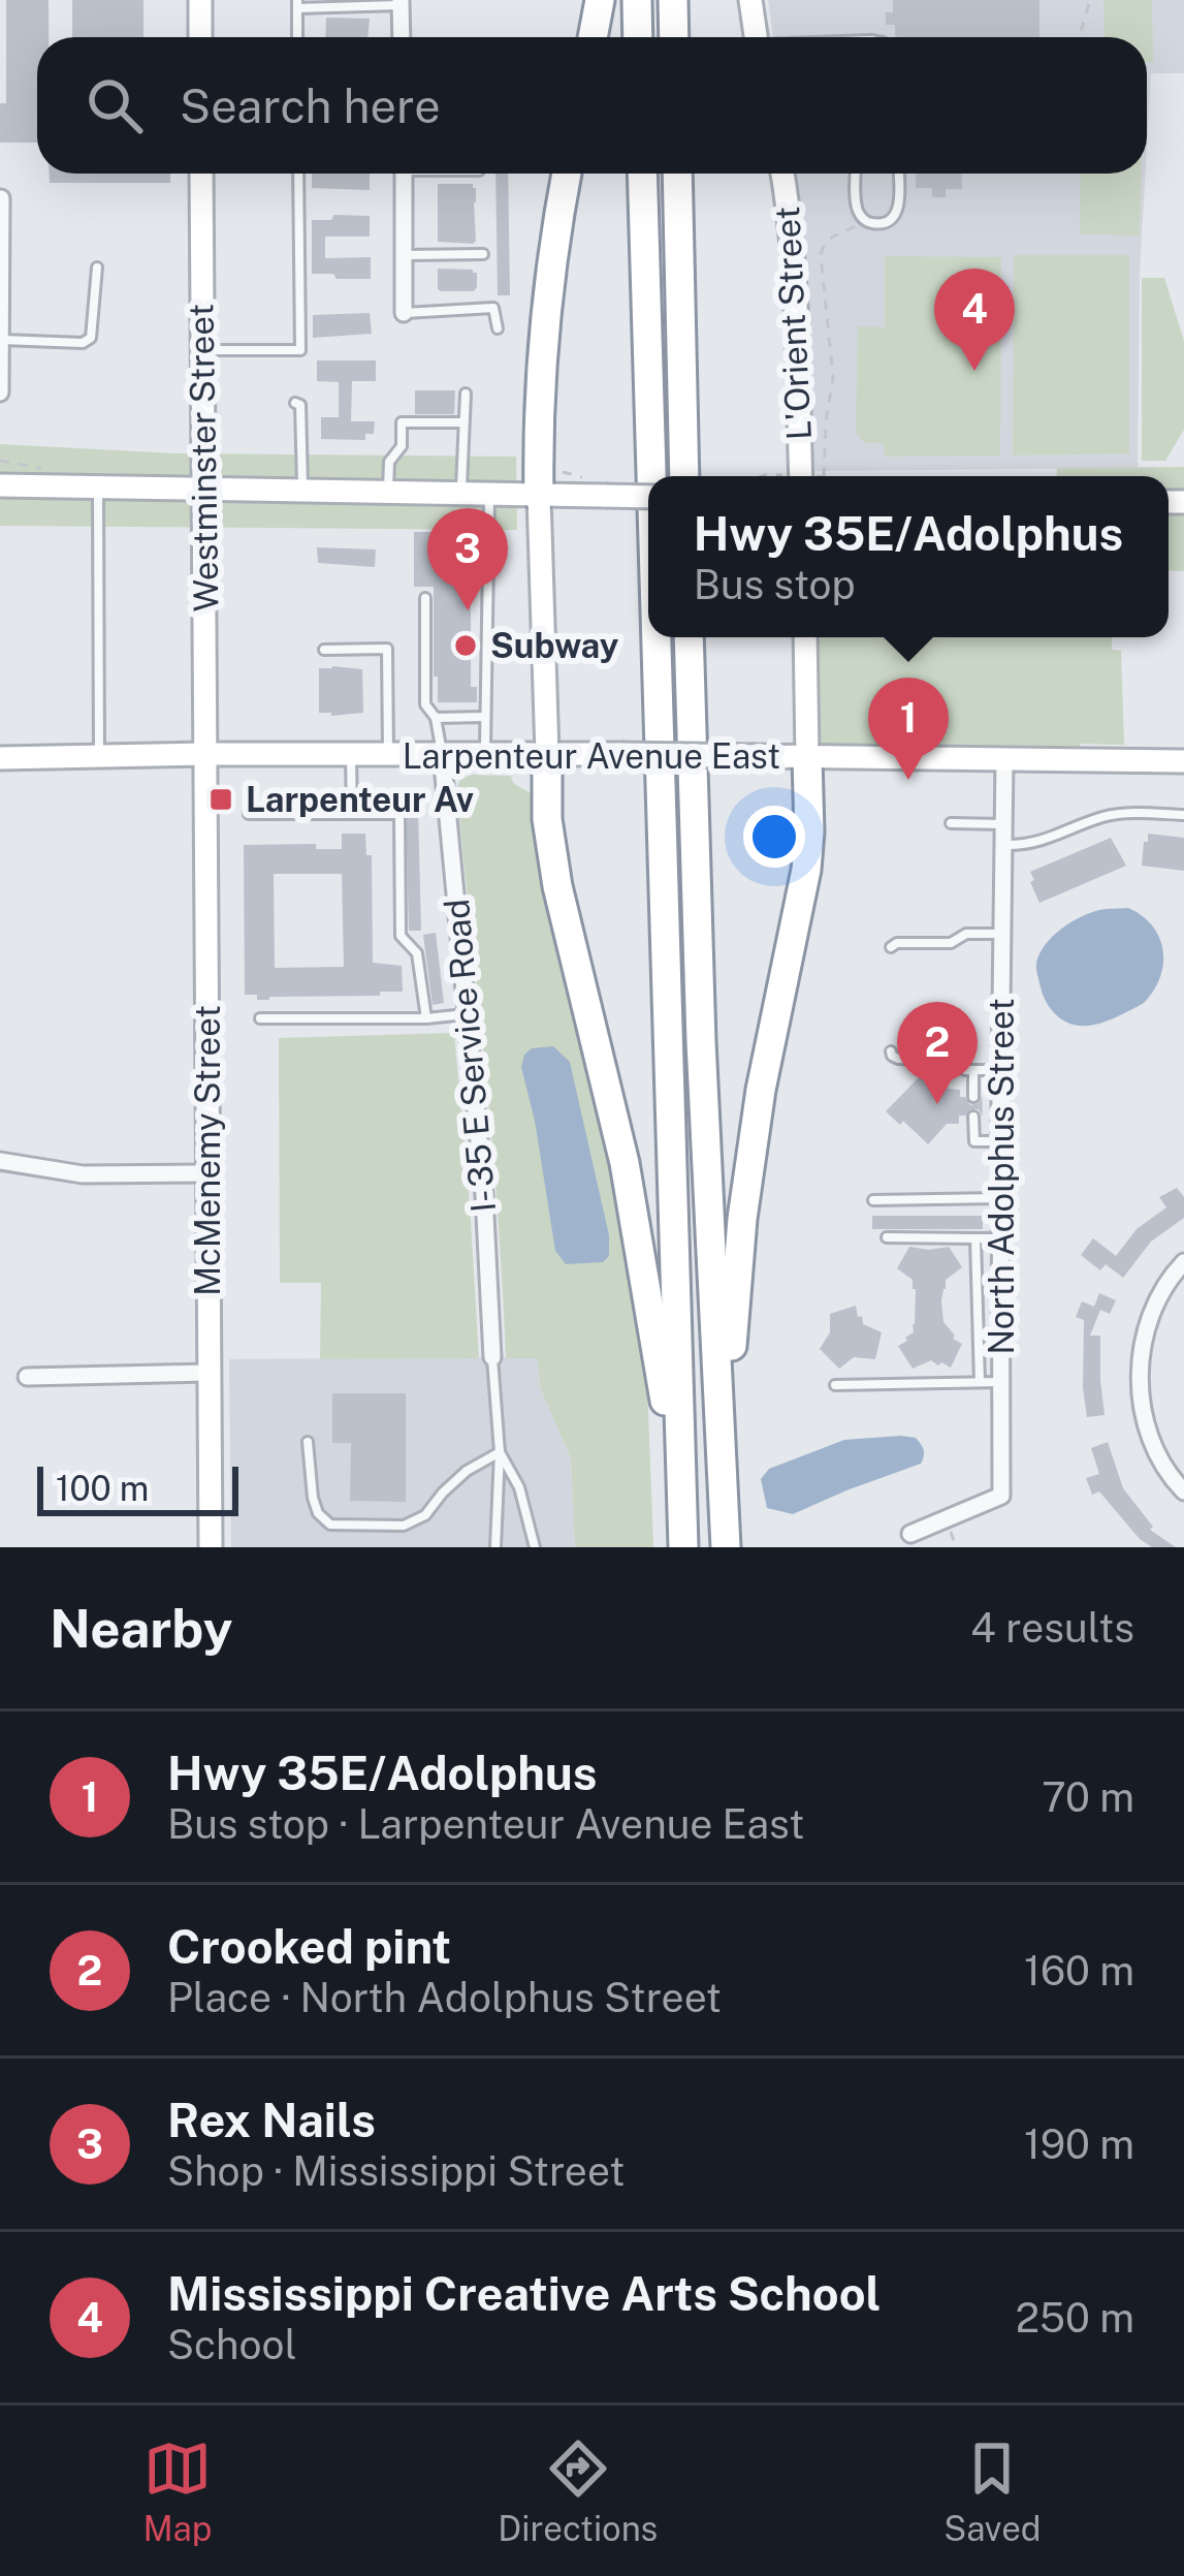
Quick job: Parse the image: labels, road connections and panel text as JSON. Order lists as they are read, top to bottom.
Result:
{
  "streets": {
    "street": [
      "L'Orient Street",
      "Westminster Street",
      "Larpenteur Avenue East",
      "I- 35 E Service Road",
      "McMenemy Street",
      "North Adolphus Street"
    ]
  },
  "crossings": [
    ["Westminster Street", "Larpenteur Avenue East"],
    ["Westminster Street", "McMenemy Street"],
    ["Larpenteur Avenue East", "I- 35 E Service Road"],
    ["Larpenteur Avenue East", "McMenemy Street"],
    ["Larpenteur Avenue East", "North Adolphus Street"]
  ],
  "places": {
    "other": ["Subway"],
    "transit": ["Larpenteur Av"]
  },
  "scale_bar": "100 m",
  "page": {
    "search": "Search here",
    "pins": [
      "4",
      "3",
      "1",
      "2"
    ],
    "popup": ["Hwy 35E/Adolphus", "Bus stop"],
    "scale": "100 m",
    "heading": ["Nearby", "4 results"],
    "list": [
      {
        "mark": "1",
        "name": "Hwy 35E/Adolphus",
        "note": "Bus stop · Larpenteur Avenue East",
        "value": "70 m"
      },
      {
        "mark": "2",
        "name": "Crooked pint",
        "note": "Place · North Adolphus Street",
        "value": "160 m"
      },
      {
        "mark": "3",
        "name": "Rex Nails",
        "note": "Shop · Mississippi Street",
        "value": "190 m"
      },
      {
        "mark": "4",
        "name": "Mississippi Creative Arts School",
        "note": "School",
        "value": "250 m"
      }
    ],
    "nav": ["Map", "Directions", "Saved"]
  }
}
